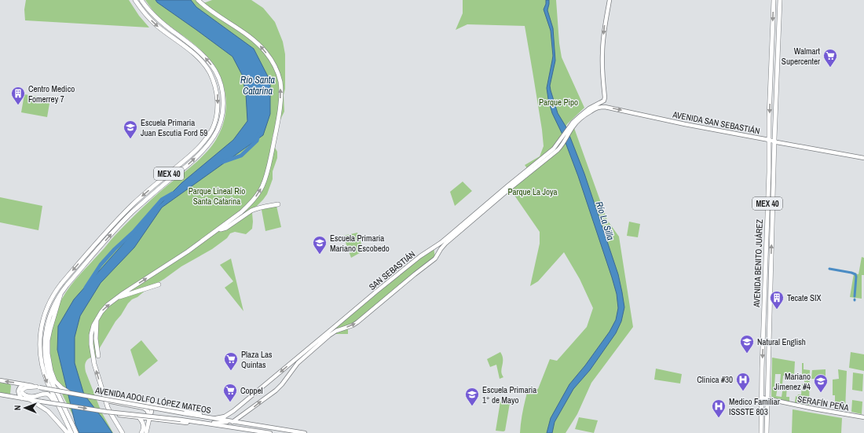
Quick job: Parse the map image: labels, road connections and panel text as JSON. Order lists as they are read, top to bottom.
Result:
{
  "streets": {
    "main road": [
      "AVENIDA SAN SEBASTIÁN",
      "MEX 40",
      "AVENIDA BENITO JUÁREZ",
      "SAN SEBASTIÁN",
      "AVENIDA ADOLFO LÓPEZ MATEOS",
      "SERAFÍN PEÑA"
    ]
  },
  "crossings": [
    ["AVENIDA SAN SEBASTIÁN", "AVENIDA BENITO JUÁREZ"],
    ["AVENIDA SAN SEBASTIÁN", "SAN SEBASTIÁN"],
    ["AVENIDA BENITO JUÁREZ", "SERAFÍN PEÑA"],
    ["SAN SEBASTIÁN", "AVENIDA ADOLFO LÓPEZ MATEOS"]
  ],
  "one_way": ["AVENIDA SAN SEBASTIÁN"],
  "water": ["Río Santa Catarina", "Río La Silla"],
  "parks": ["Parque Pipo", "Parque Lineal Río Santa Catarina", "Parque La Joya"],
  "places": {
    "supermarket": ["Walmart Supercenter", "Plaza Las Quintas", "Coppel"],
    "building": ["Centro Medico Fomerrey 7", "Tecate SIX"],
    "school or university": [
      "Escuela Primaria Juan Escutia Ford 59",
      "Escuela Primaria Mariano Escobedo",
      "Natural English",
      "Mariano Jimenez #4",
      "Escuela Primaria 1° de Mayo"
    ],
    "hospital": ["Clinica #30", "Medico Familiar ISSSTE 803"]
  },
  "north": "left"
}
